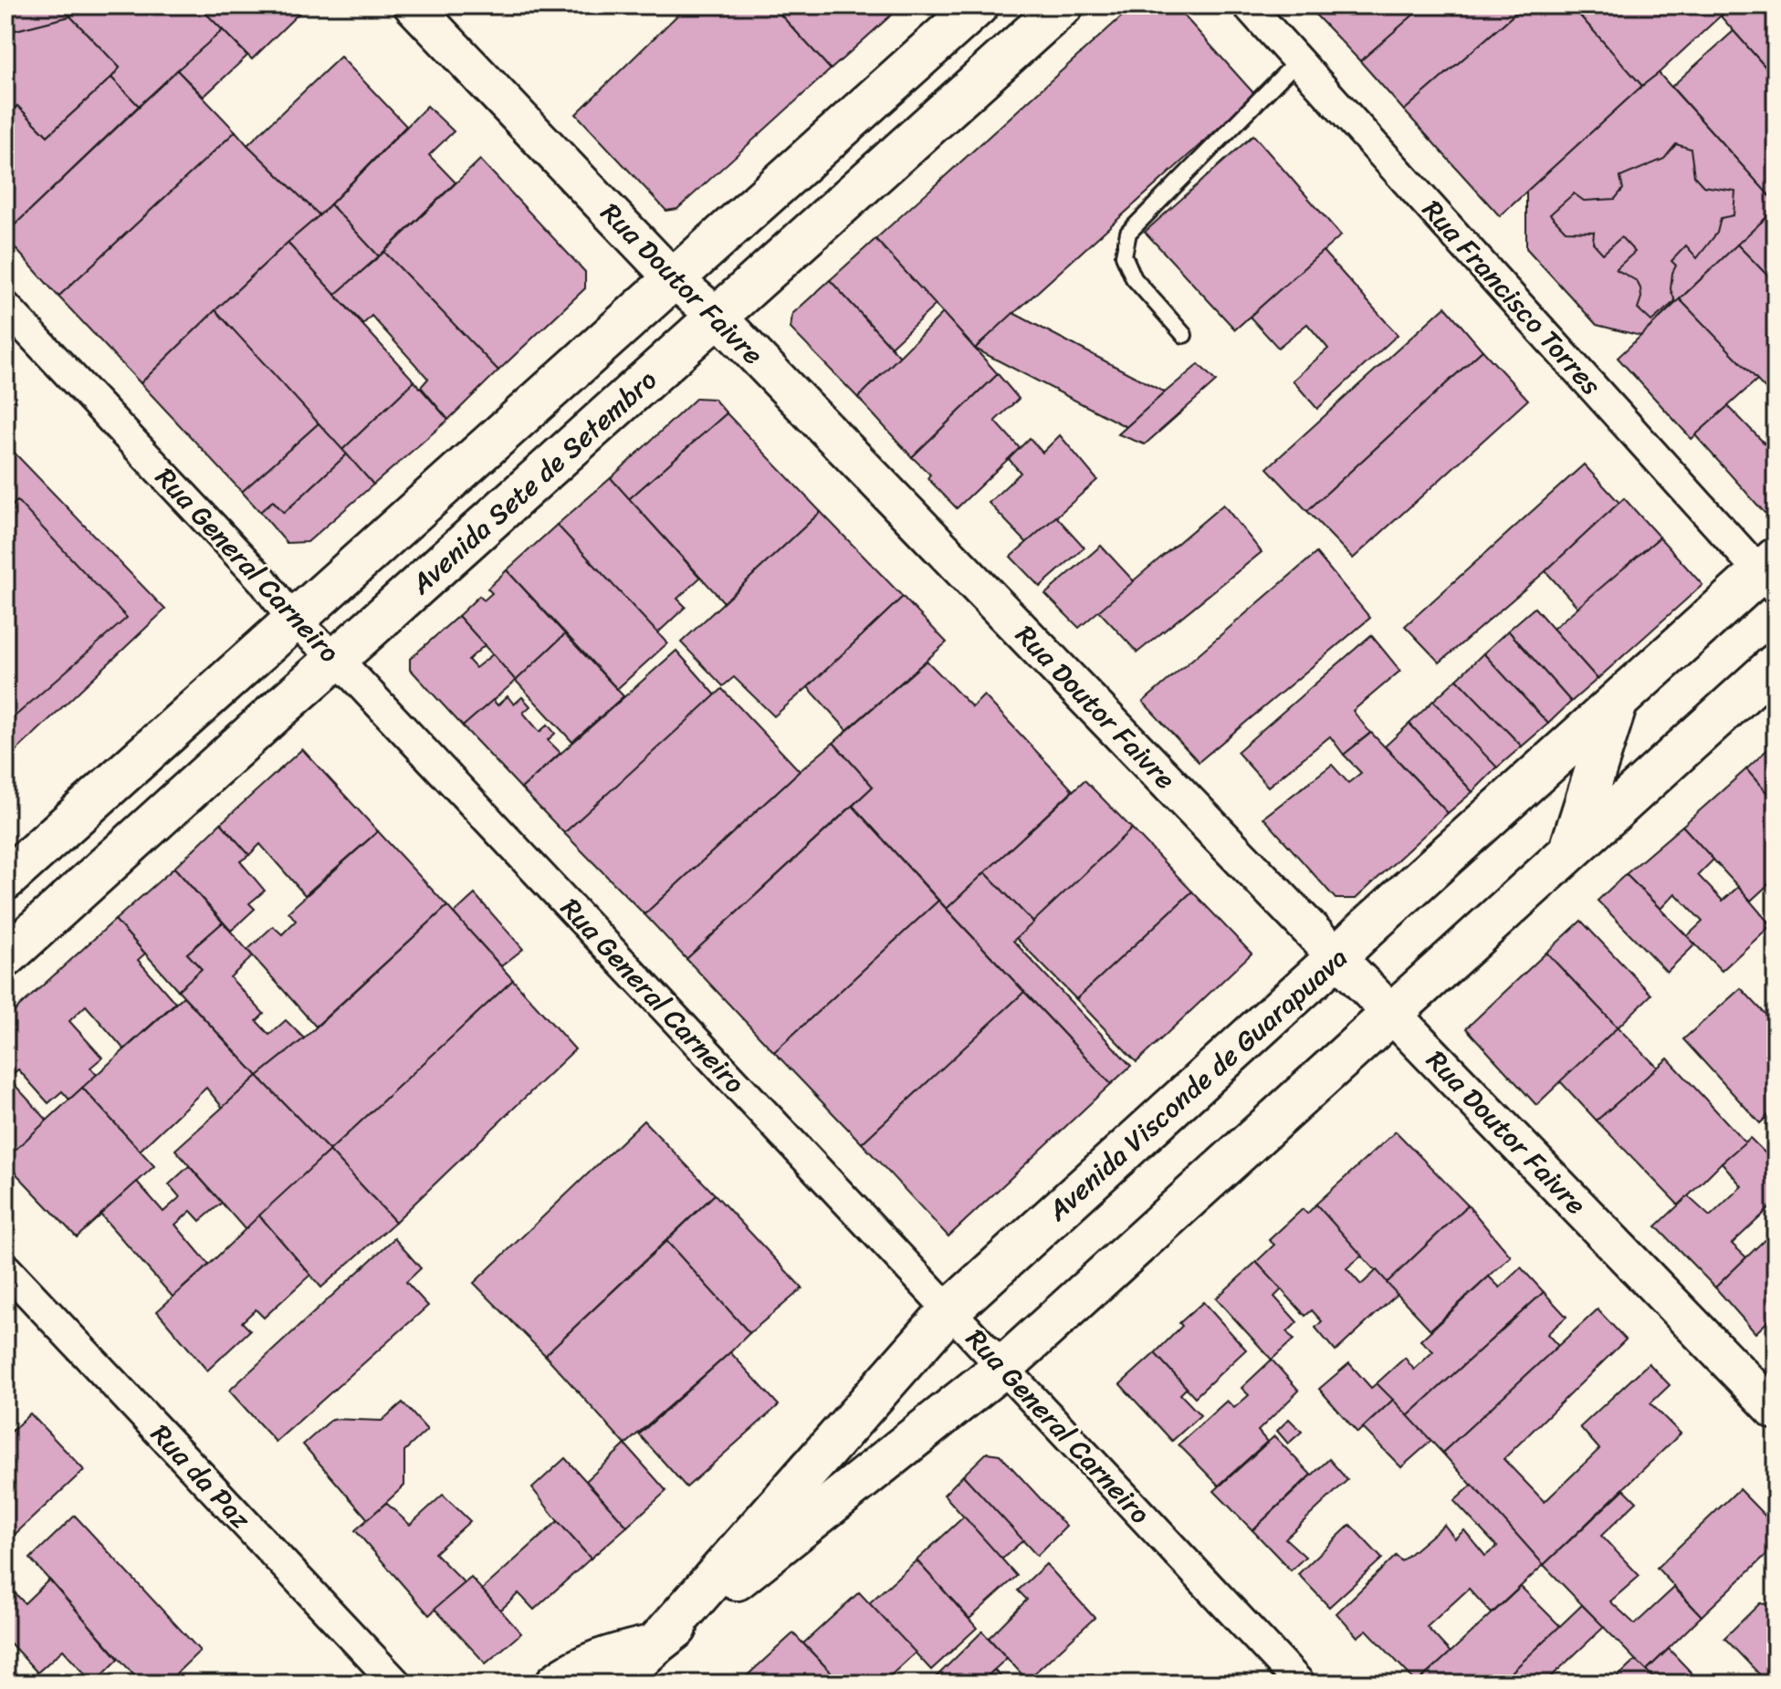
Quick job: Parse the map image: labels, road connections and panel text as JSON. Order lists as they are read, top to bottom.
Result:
{
  "streets": {
    "main road": ["Avenida Sete de Setembro", "Avenida Visconde de Guarapuava"],
    "street": [
      "Rua Doutor Faivre",
      "Rua Francisco Torres",
      "Rua General Carneiro",
      "Rua da Paz"
    ]
  },
  "crossings": [
    ["Rua Doutor Faivre", "Avenida Sete de Setembro"],
    ["Rua Doutor Faivre", "Avenida Visconde de Guarapuava"],
    ["Rua Francisco Torres", "Avenida Visconde de Guarapuava"],
    ["Avenida Sete de Setembro", "Rua General Carneiro"],
    ["Rua General Carneiro", "Avenida Visconde de Guarapuava"]
  ]
}
